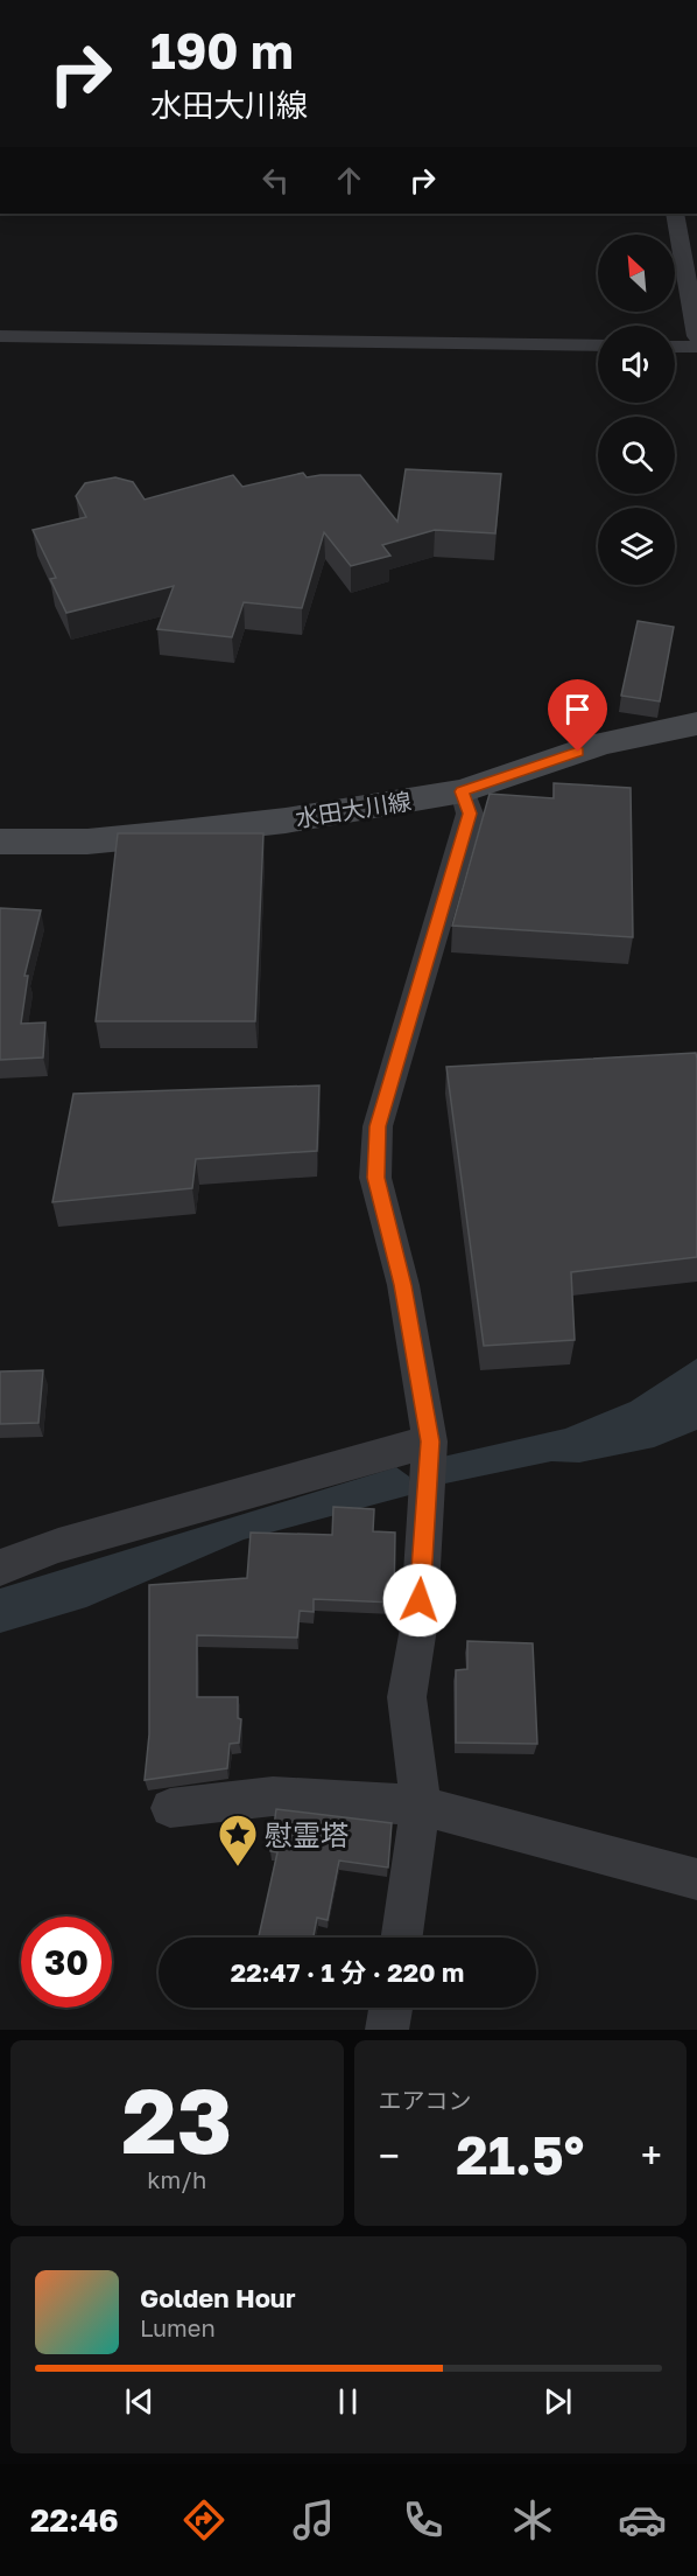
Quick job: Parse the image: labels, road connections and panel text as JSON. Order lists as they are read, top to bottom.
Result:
{
  "streets": {
    "main road": ["水田大川線"]
  },
  "places": {
    "place": ["慰霊塔"]
  },
  "north": "top left",
  "page": {
    "turn": ["190 m", "水田大川線"],
    "limit": "30",
    "trip": "22:47 · 1 分 · 220 m",
    "tile": [
      ["23", "km/h"],
      "エアコン"
    ],
    "heat": ["−", "21.5°", "+"],
    "song": ["Golden Hour", "Lumen"],
    "tabs": "22:46"
  }
}
